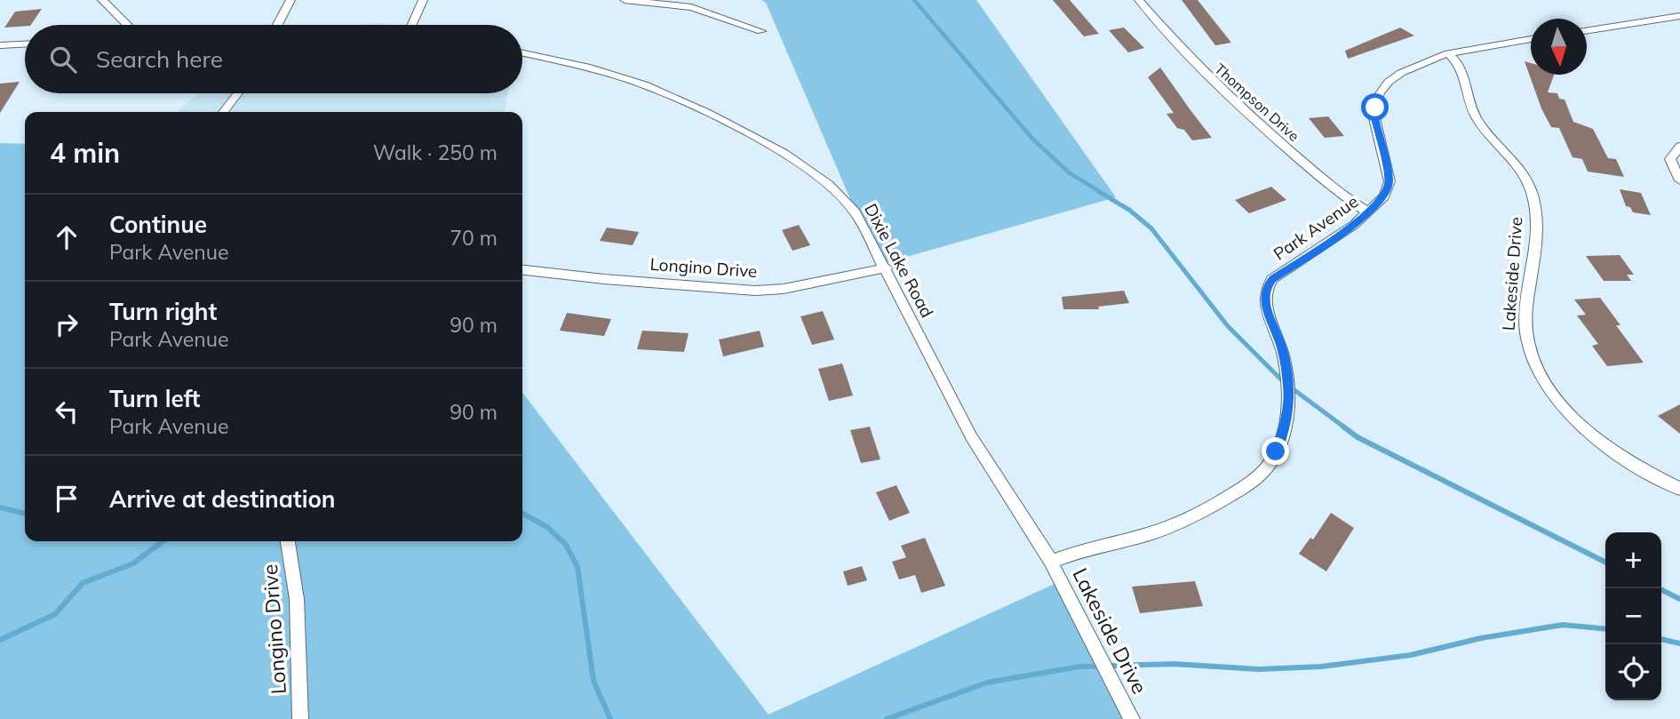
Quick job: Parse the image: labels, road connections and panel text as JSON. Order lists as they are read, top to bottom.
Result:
{
  "streets": {
    "street": [
      "Thompson Drive",
      "Park Avenue",
      "Dixie Lake Road",
      "Longino Drive",
      "Lakeside Drive"
    ]
  },
  "crossings": [
    ["Thompson Drive", "Park Avenue"],
    ["Park Avenue", "Dixie Lake Road"],
    ["Park Avenue", "Lakeside Drive"],
    ["Dixie Lake Road", "Longino Drive"],
    ["Dixie Lake Road", "Lakeside Drive"]
  ],
  "north": "bottom",
  "page": {
    "search": "Search here",
    "heading": ["4 min", "Walk · 250 m"],
    "list": [
      ["Continue", "Park Avenue", "70 m"],
      ["Turn right", "Park Avenue", "90 m"],
      ["Turn left", "Park Avenue", "90 m"],
      "Arrive at destination"
    ],
    "map_buttons": ["+", "−"]
  }
}
